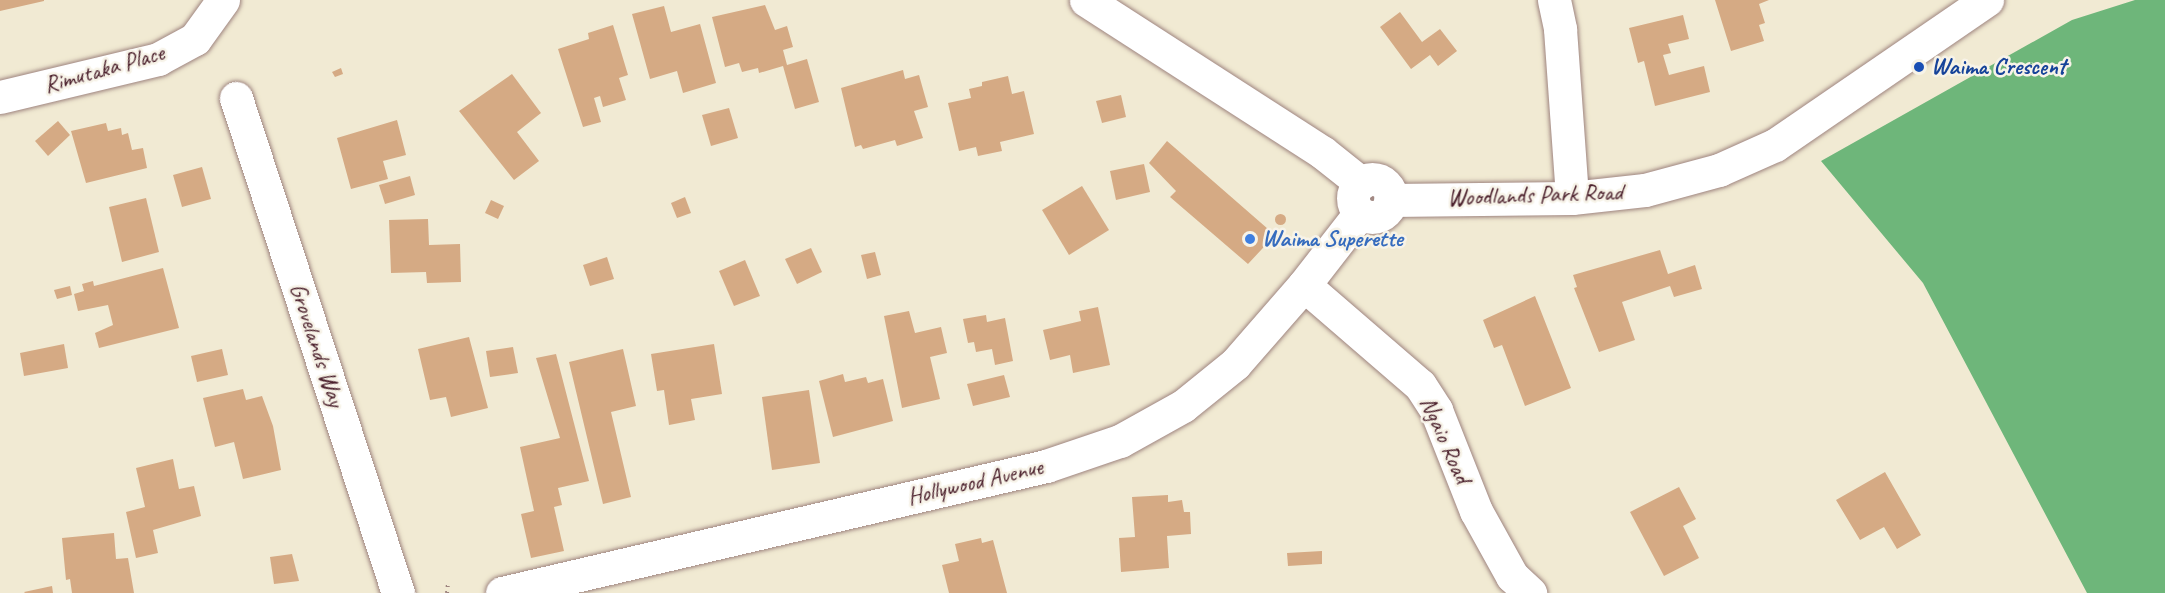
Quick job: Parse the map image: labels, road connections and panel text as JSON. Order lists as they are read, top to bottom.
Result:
{
  "streets": {
    "street": [
      "Rimutaka Place",
      "Woodlands Park Road",
      "Grovelands Way",
      "Ngaio Road",
      "Hollywood Avenue"
    ]
  },
  "crossings": [
    ["Woodlands Park Road", "Hollywood Avenue"],
    ["Ngaio Road", "Hollywood Avenue"]
  ],
  "places": ["Waima Crescent", "Waima Superette"]
}
